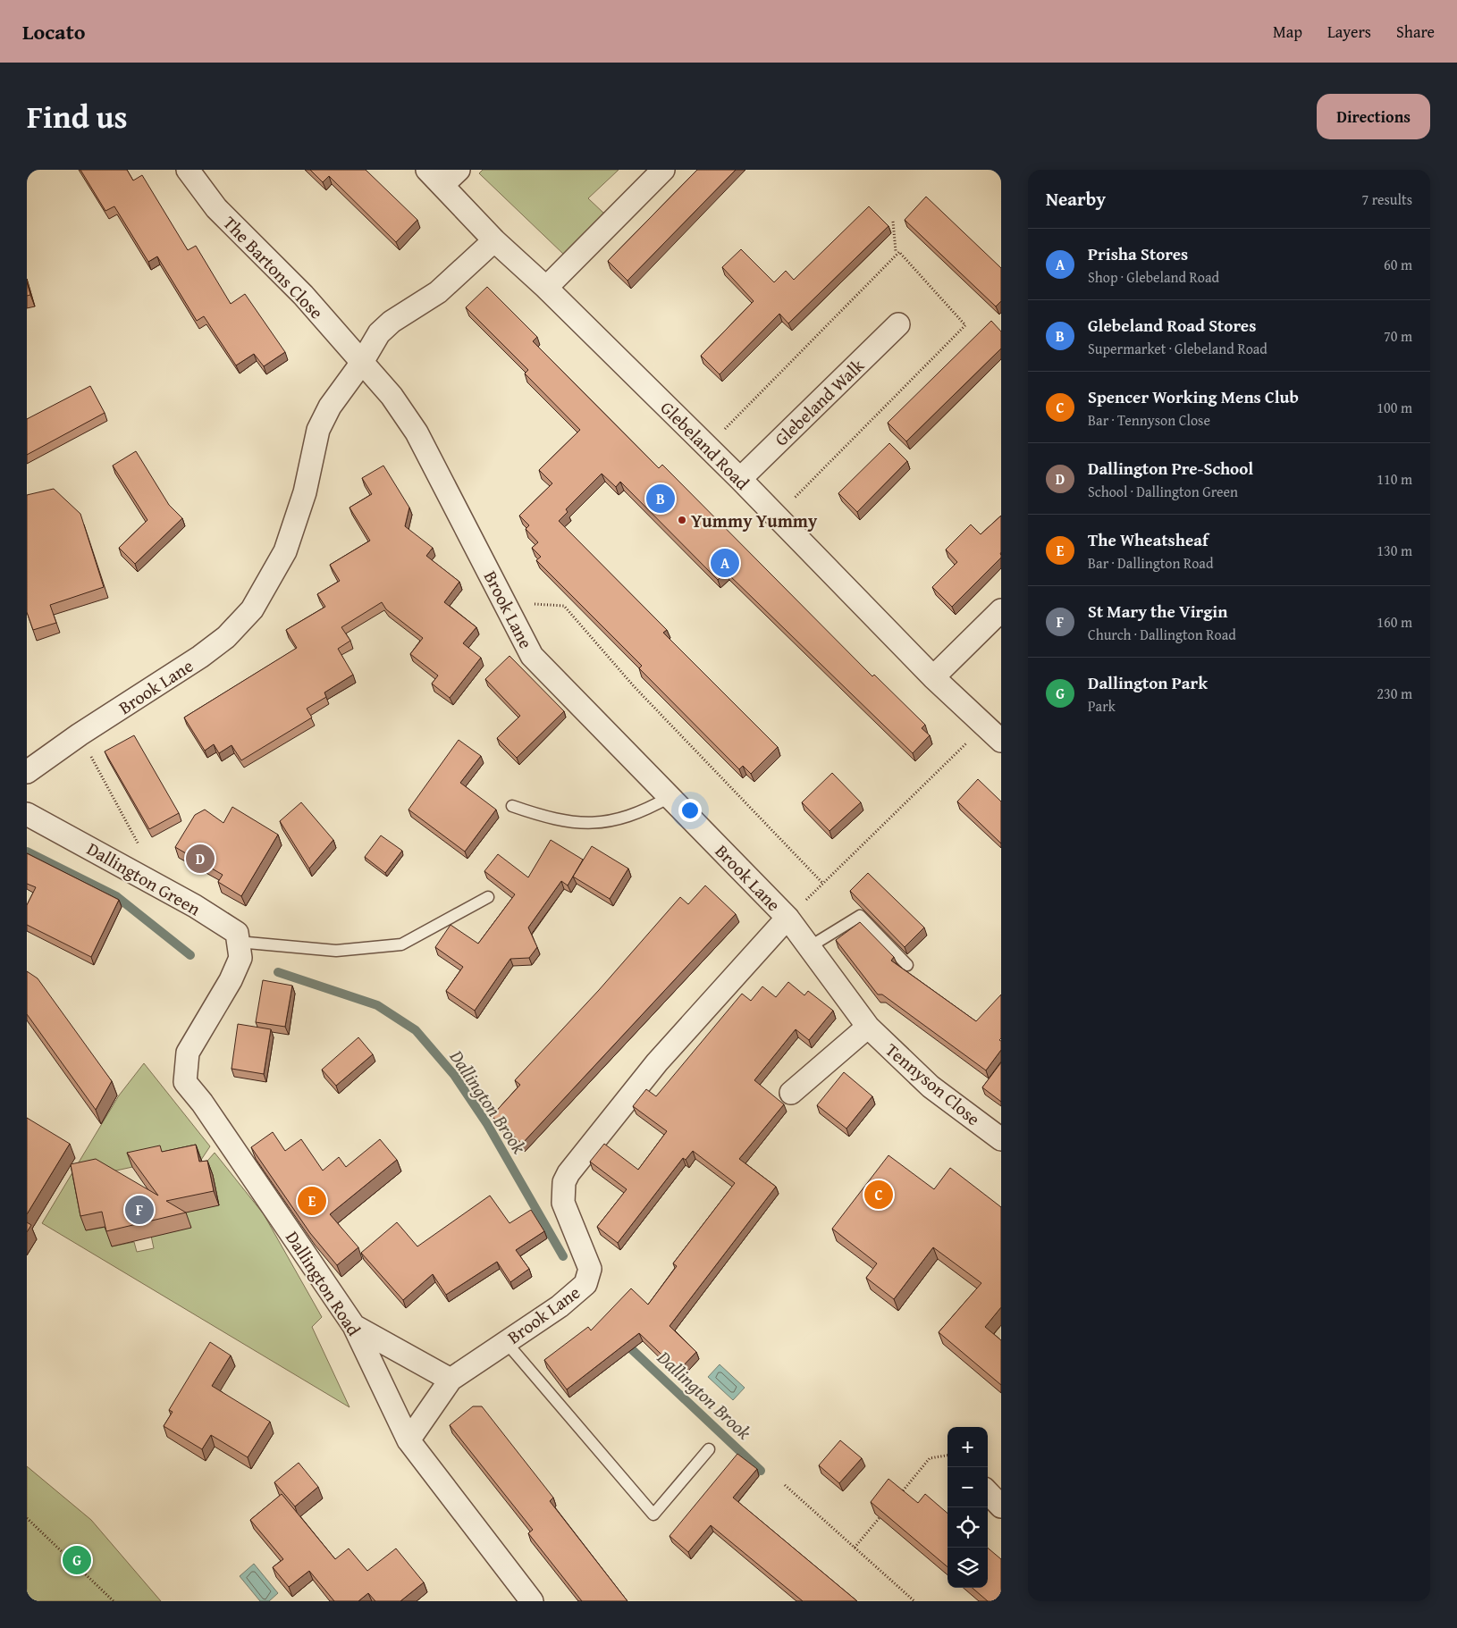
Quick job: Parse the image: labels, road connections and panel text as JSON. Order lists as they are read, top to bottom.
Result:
{
  "streets": {
    "street": [
      "The Bartons Close",
      "Glebeland Walk",
      "Glebeland Road",
      "Brook Lane",
      "Dallington Green",
      "Tennyson Close",
      "Dallington Road"
    ]
  },
  "crossings": [
    ["The Bartons Close", "Brook Lane"],
    ["Glebeland Walk", "Glebeland Road"],
    ["Glebeland Road", "Brook Lane"],
    ["Brook Lane", "Tennyson Close"],
    ["Brook Lane", "Dallington Road"],
    ["Dallington Green", "Dallington Road"]
  ],
  "water": ["Dallington Brook"],
  "places": ["Yummy Yummy"],
  "page": {
    "header": "Locato",
    "nav": ["Map", "Layers", "Share"],
    "title": "Find us",
    "buttons": "Directions",
    "heading": ["Nearby", "7 results"],
    "list": [
      {
        "mark": "A",
        "name": "Prisha Stores",
        "note": "Shop · Glebeland Road",
        "value": "60 m"
      },
      {
        "mark": "B",
        "name": "Glebeland Road Stores",
        "note": "Supermarket · Glebeland Road",
        "value": "70 m"
      },
      {
        "mark": "C",
        "name": "Spencer Working Mens Club",
        "note": "Bar · Tennyson Close",
        "value": "100 m"
      },
      {
        "mark": "D",
        "name": "Dallington Pre-School",
        "note": "School · Dallington Green",
        "value": "110 m"
      },
      {
        "mark": "E",
        "name": "The Wheatsheaf",
        "note": "Bar · Dallington Road",
        "value": "130 m"
      },
      {
        "mark": "F",
        "name": "St Mary the Virgin",
        "note": "Church · Dallington Road",
        "value": "160 m"
      },
      {
        "mark": "G",
        "name": "Dallington Park",
        "note": "Park",
        "value": "230 m"
      }
    ],
    "pins": [
      "B",
      "A",
      "D",
      "C",
      "E",
      "F",
      "G"
    ],
    "map_buttons": ["+", "−"]
  }
}
